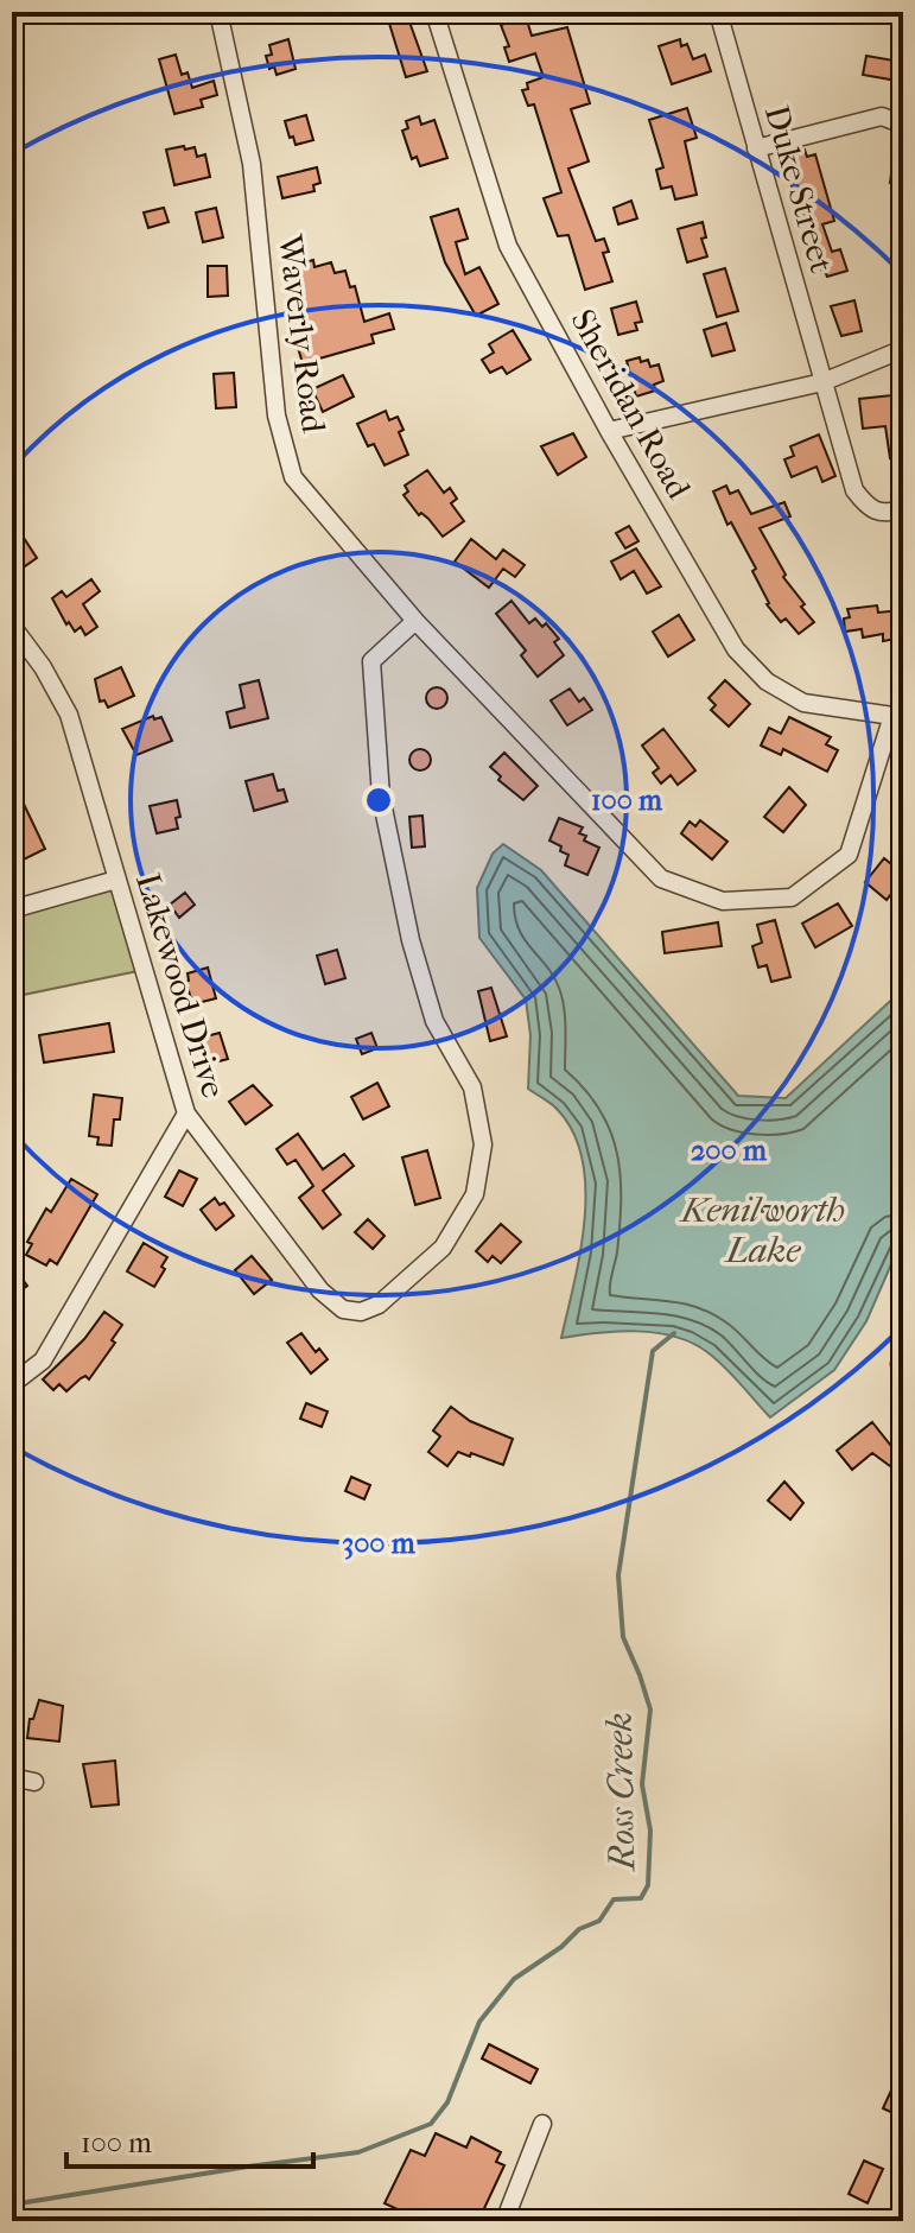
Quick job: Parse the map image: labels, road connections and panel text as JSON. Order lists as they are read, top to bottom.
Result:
{
  "streets": {
    "street": [
      "Duke Street",
      "Waverly Road",
      "Sheridan Road",
      "Lakewood Drive"
    ]
  },
  "crossings": [
    ["Waverly Road", "Lakewood Drive"]
  ],
  "water": ["Kenilworth Lake", "Ross Creek"],
  "scale_bar": "100 m",
  "rings": ["100 m", "200 m", "300 m"]
}
